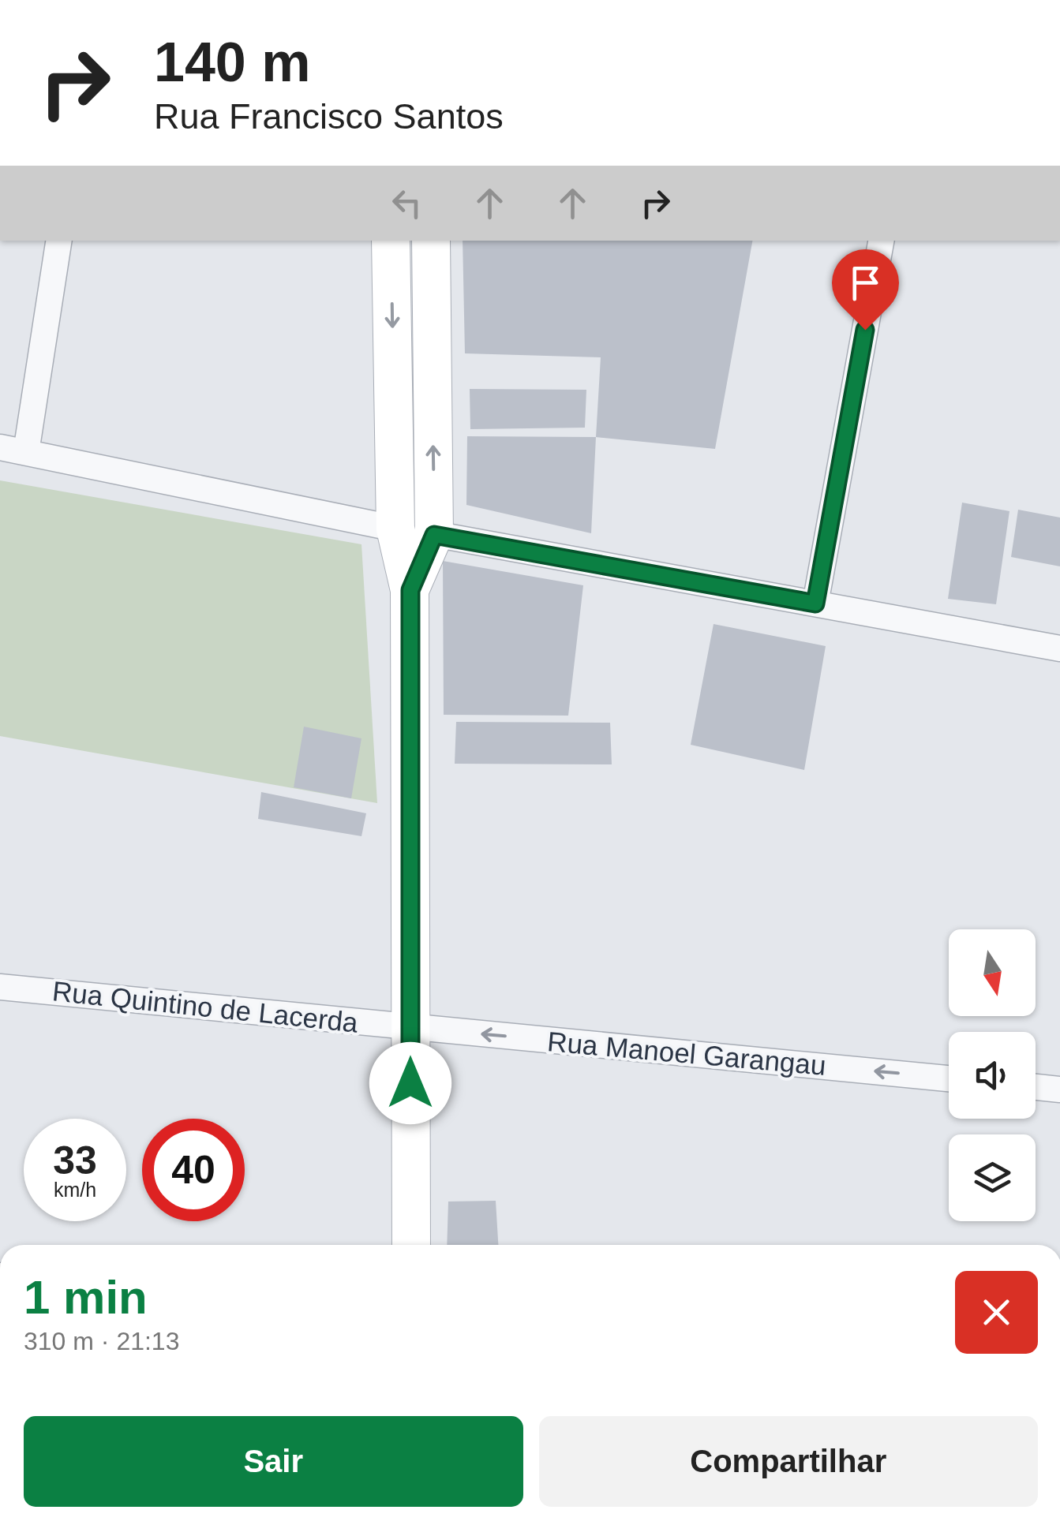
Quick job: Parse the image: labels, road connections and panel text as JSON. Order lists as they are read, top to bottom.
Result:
{
  "streets": {
    "street": ["Rua Quintino de Lacerda", "Rua Manoel Garangau"]
  },
  "crossings": [
    ["Rua Quintino de Lacerda", "Rua Manoel Garangau"]
  ],
  "one_way": ["Rua Manoel Garangau"],
  "north": "bottom",
  "page": {
    "turn": ["140 m", "Rua Francisco Santos"],
    "speed": "33 km/h",
    "limit": "40",
    "heading": ["1 min", "310 m · 21:13"],
    "buttons": ["Sair", "Compartilhar"]
  }
}
